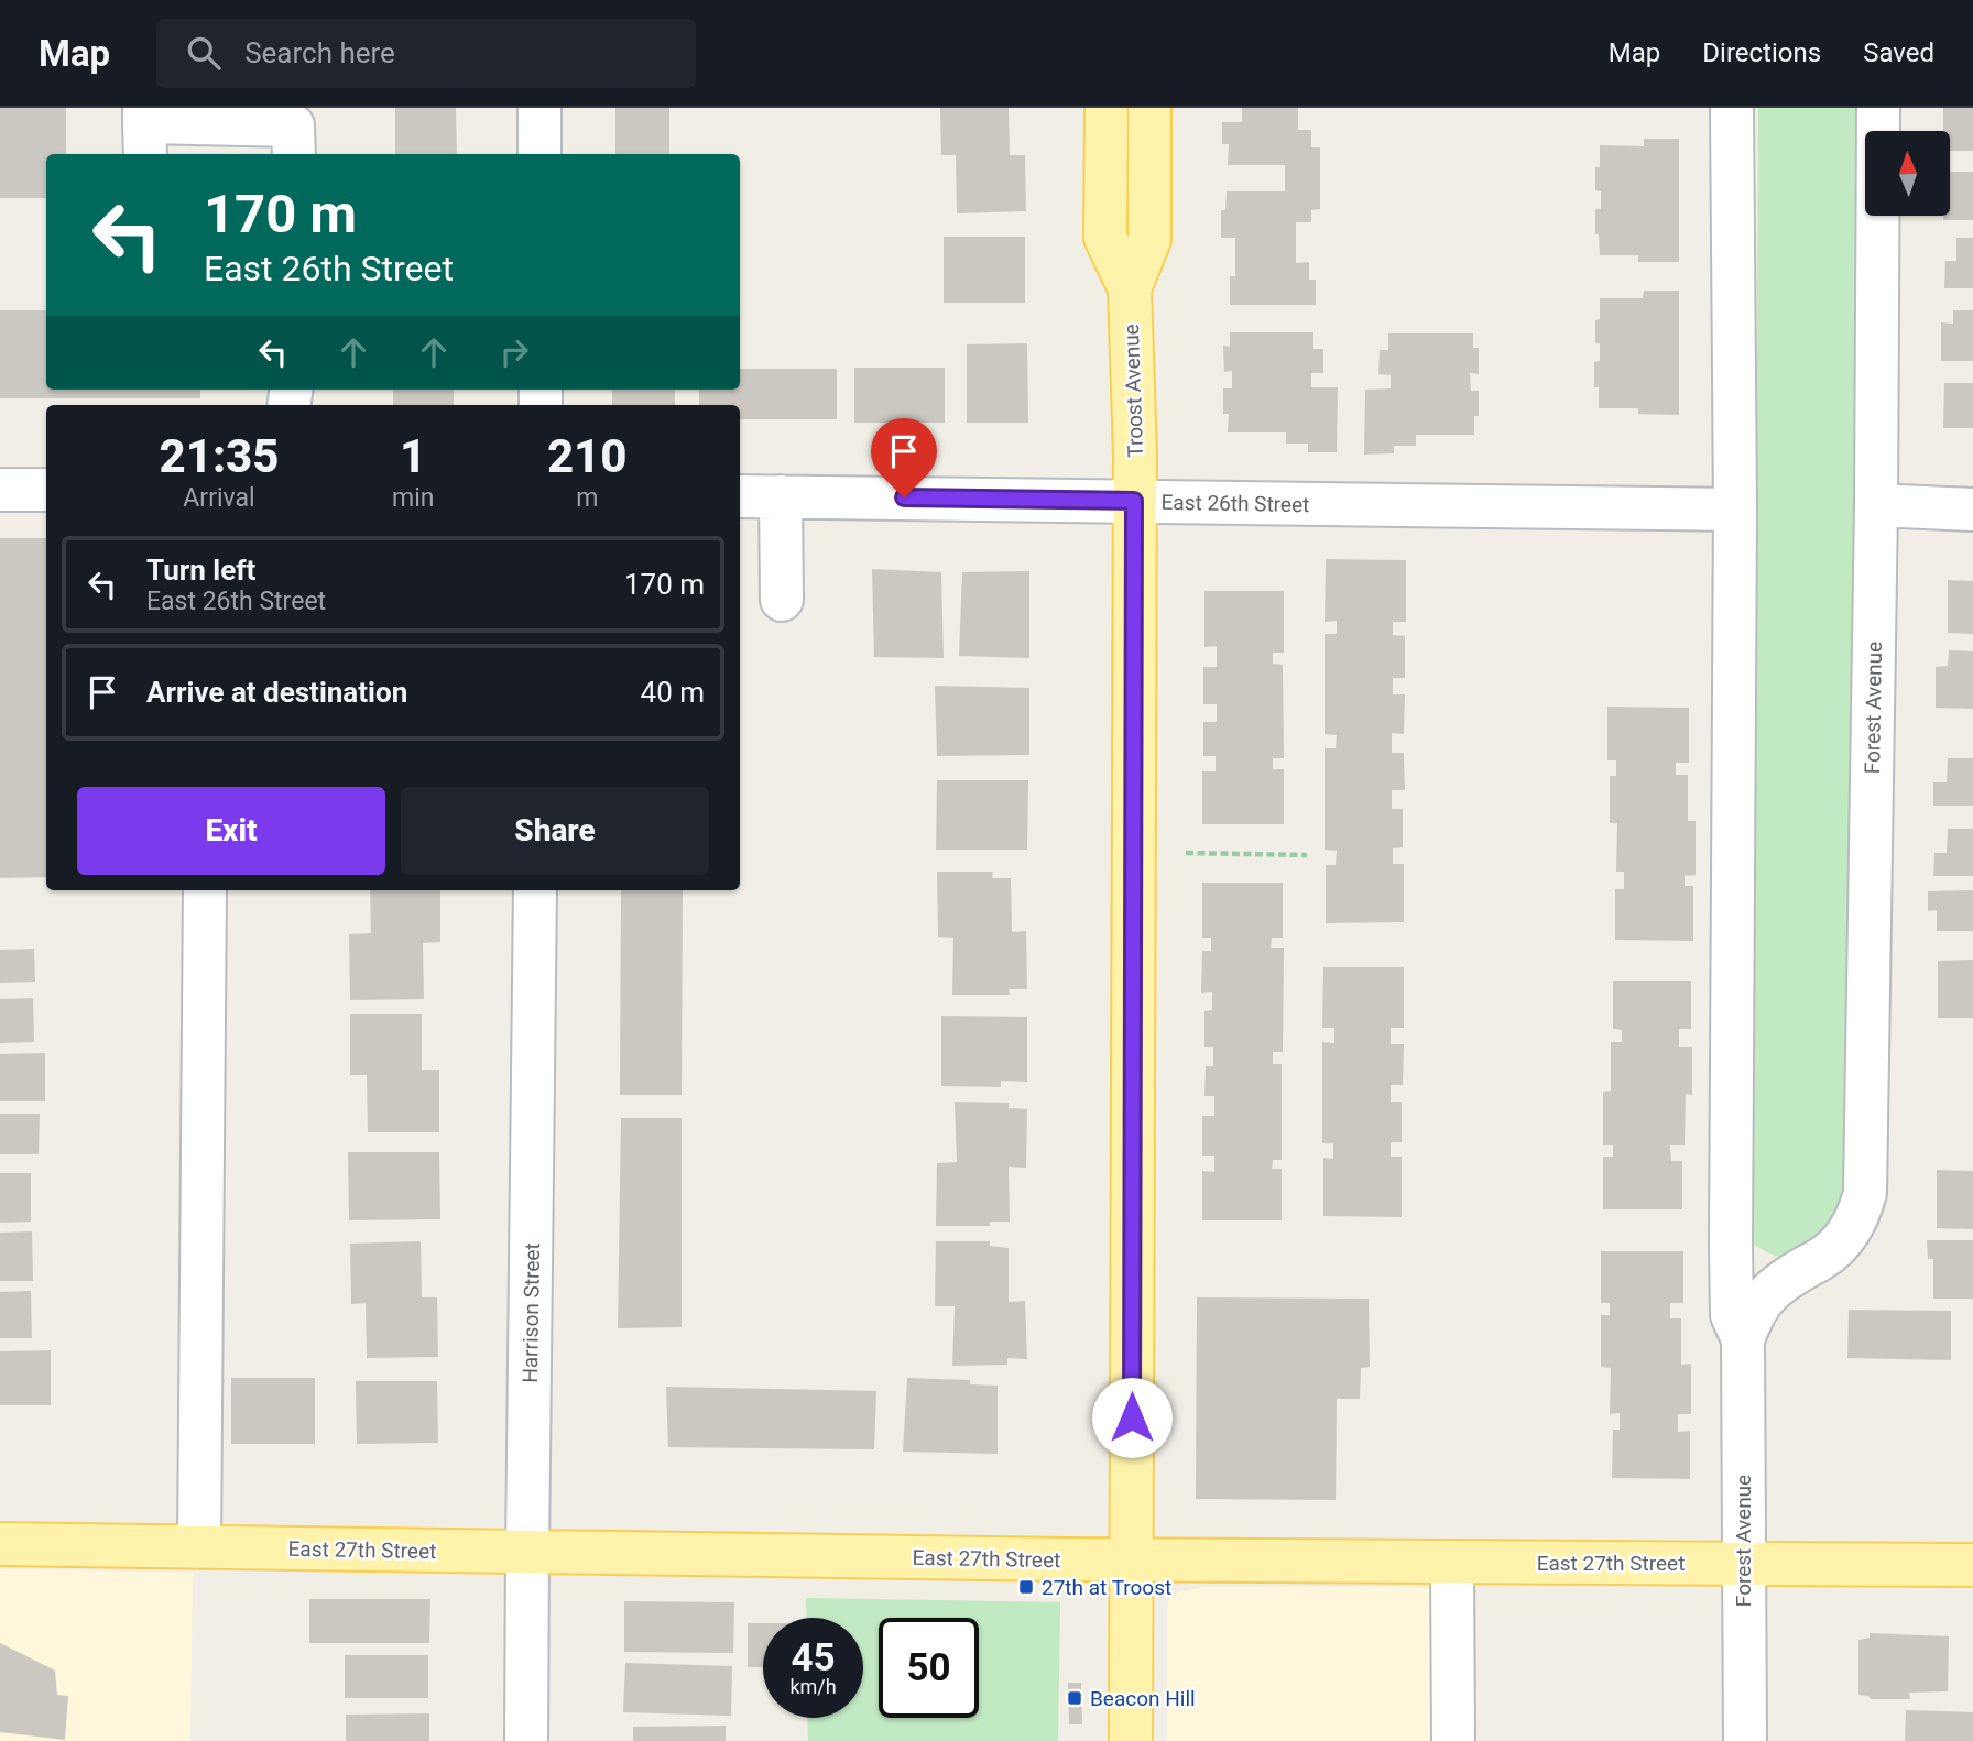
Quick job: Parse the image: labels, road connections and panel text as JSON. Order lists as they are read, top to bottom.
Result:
{
  "streets": {
    "main road": ["Troost Avenue", "East 27th Street"],
    "street": ["East 26th Street", "Forest Avenue", "Harrison Street"]
  },
  "crossings": [
    ["Troost Avenue", "East 26th Street"],
    ["Troost Avenue", "East 27th Street"],
    ["East 26th Street", "Forest Avenue"],
    ["Forest Avenue", "East 27th Street"],
    ["Harrison Street", "East 27th Street"]
  ],
  "places": {
    "transit": ["27th at Troost", "Beacon Hill"]
  },
  "north": "top",
  "page": {
    "header": "Map",
    "search": "Search here",
    "nav": ["Map", "Directions", "Saved"],
    "turn": ["170 m", "East 26th Street"],
    "eta": [
      "21:35",
      "Arrival",
      "1",
      "min",
      "210",
      "m"
    ],
    "list": [
      {
        "name": "Turn left",
        "note": "East 26th Street",
        "value": "170 m"
      },
      {
        "name": "Arrive at destination",
        "value": "40 m"
      }
    ],
    "buttons": ["Exit", "Share"],
    "speed": "45 km/h",
    "limit": "50"
  }
}
